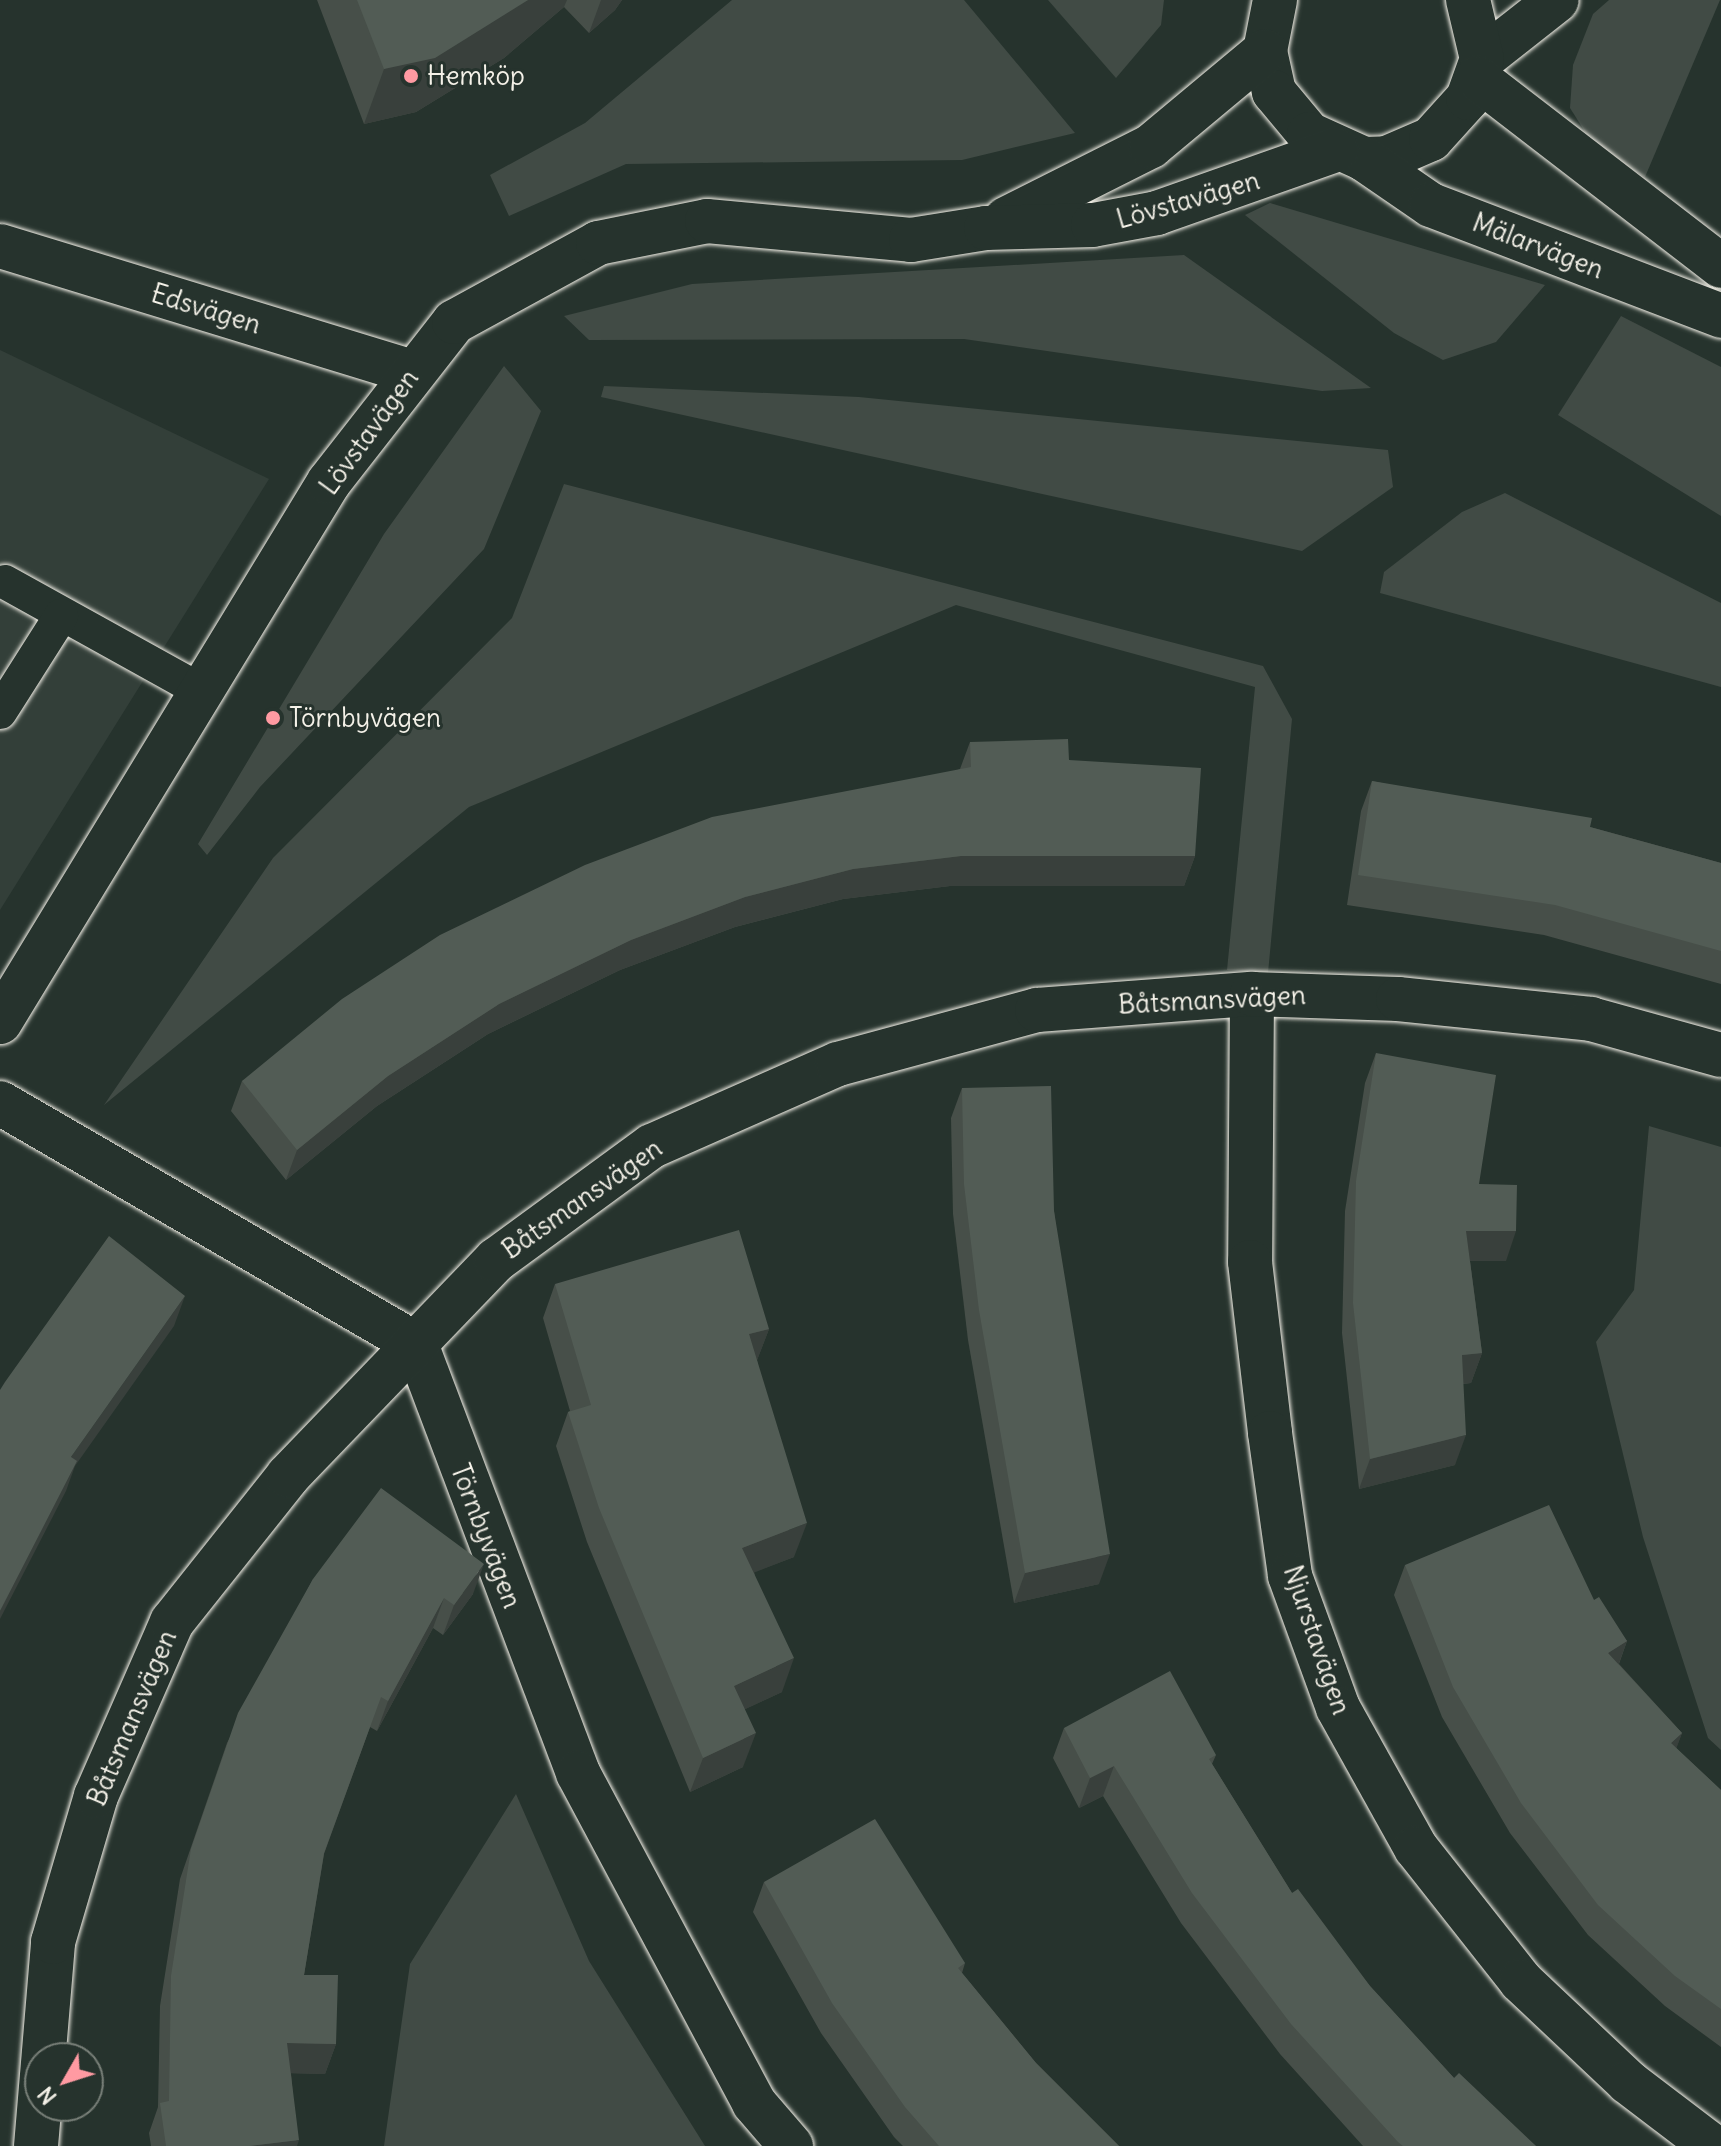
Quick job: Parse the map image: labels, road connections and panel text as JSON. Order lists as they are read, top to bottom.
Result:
{
  "streets": {
    "street": [
      "Lövstavägen",
      "Mälarvägen",
      "Edsvägen",
      "Båtsmansvägen",
      "Törnbyvägen",
      "Njurstavägen"
    ]
  },
  "crossings": [
    ["Lövstavägen", "Mälarvägen"],
    ["Lövstavägen", "Edsvägen"],
    ["Båtsmansvägen", "Törnbyvägen"],
    ["Båtsmansvägen", "Njurstavägen"]
  ],
  "places": ["Hemköp", "Törnbyvägen"],
  "north": "bottom left"
}
